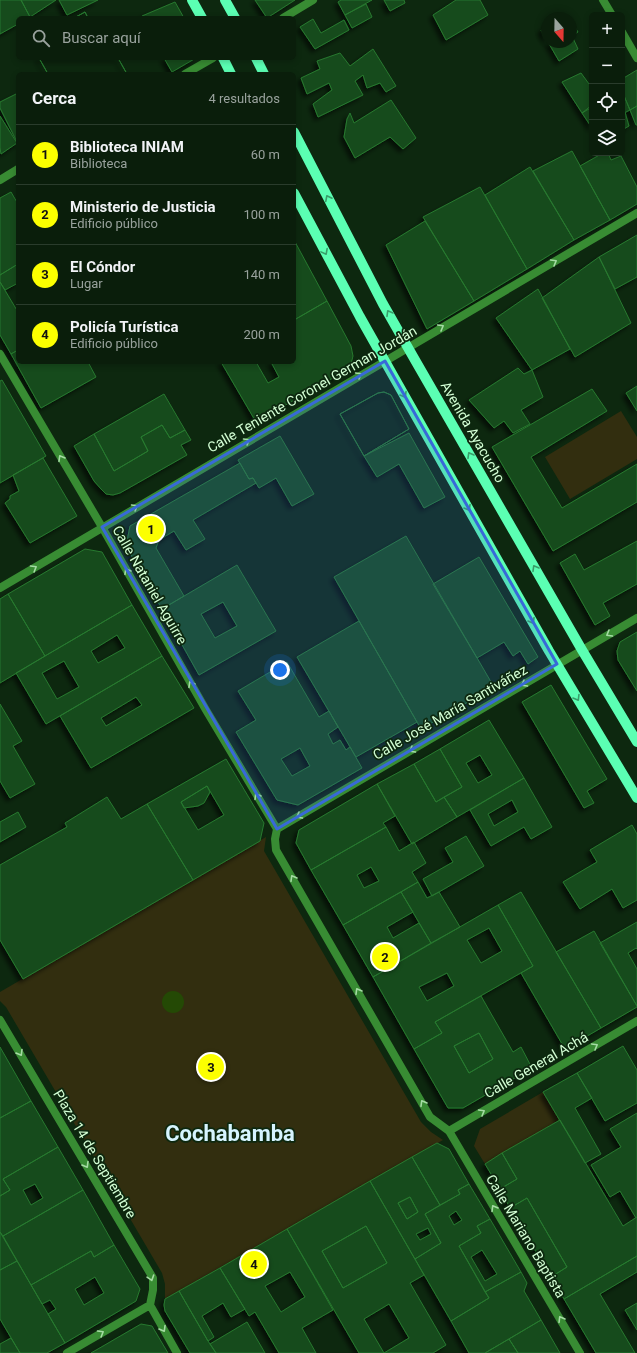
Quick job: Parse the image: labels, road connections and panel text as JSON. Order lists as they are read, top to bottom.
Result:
{
  "streets": {
    "main road": ["Avenida Ayacucho"],
    "street": [
      "Calle Teniente Coronel German Jordán",
      "Calle Nataniel Aguirre",
      "Calle José María Santiváñez",
      "Calle General Achá",
      "Plaza 14 de Septiembre",
      "Calle Mariano Baptista"
    ]
  },
  "crossings": [
    ["Calle Teniente Coronel German Jordán", "Avenida Ayacucho"],
    ["Calle Teniente Coronel German Jordán", "Calle Nataniel Aguirre"],
    ["Avenida Ayacucho", "Calle José María Santiváñez"],
    ["Calle Nataniel Aguirre", "Calle José María Santiváñez"],
    ["Calle General Achá", "Calle Mariano Baptista"]
  ],
  "one_way": [
    "Calle Teniente Coronel German Jordán",
    "Calle Nataniel Aguirre",
    "Calle José María Santiváñez",
    "Calle General Achá",
    "Plaza 14 de Septiembre",
    "Calle Mariano Baptista"
  ],
  "districts": ["Cochabamba"],
  "north": "bottom",
  "page": {
    "map_buttons": ["+", "−"],
    "search": "Buscar aquí",
    "heading": ["Cerca", "4 resultados"],
    "list": [
      {
        "mark": "1",
        "name": "Biblioteca INIAM",
        "note": "Biblioteca",
        "value": "60 m"
      },
      {
        "mark": "2",
        "name": "Ministerio de Justicia",
        "note": "Edificio público",
        "value": "100 m"
      },
      {
        "mark": "3",
        "name": "El Cóndor",
        "note": "Lugar",
        "value": "140 m"
      },
      {
        "mark": "4",
        "name": "Policía Turística",
        "note": "Edificio público",
        "value": "200 m"
      }
    ],
    "pins": [
      "1",
      "2",
      "3",
      "4"
    ]
  }
}
